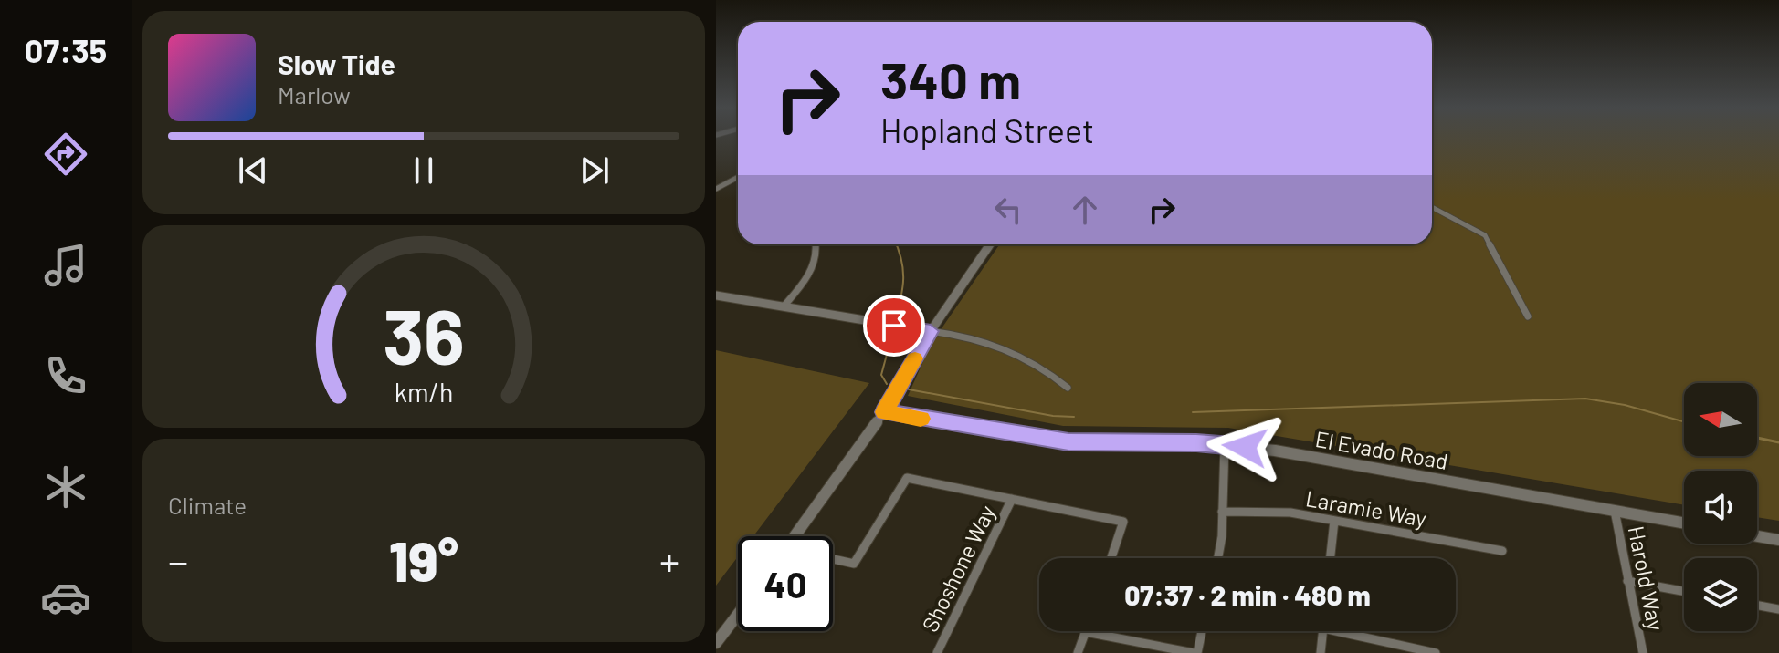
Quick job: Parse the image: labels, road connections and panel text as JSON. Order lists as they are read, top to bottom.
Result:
{
  "streets": {
    "street": [
      "El Evado Road",
      "Laramie Way",
      "Shoshone Way",
      "Harold Way"
    ]
  },
  "crossings": [
    ["El Evado Road", "Harold Way"]
  ],
  "north": "left",
  "page": {
    "tabs": "07:35",
    "turn": ["340 m", "Hopland Street"],
    "song": ["Slow Tide", "Marlow"],
    "tile": "Climate",
    "heat": ["−", "19°", "+"],
    "limit": "40",
    "trip": "07:37 · 2 min · 480 m",
    "gauge": ["36", "km/h"]
  }
}
